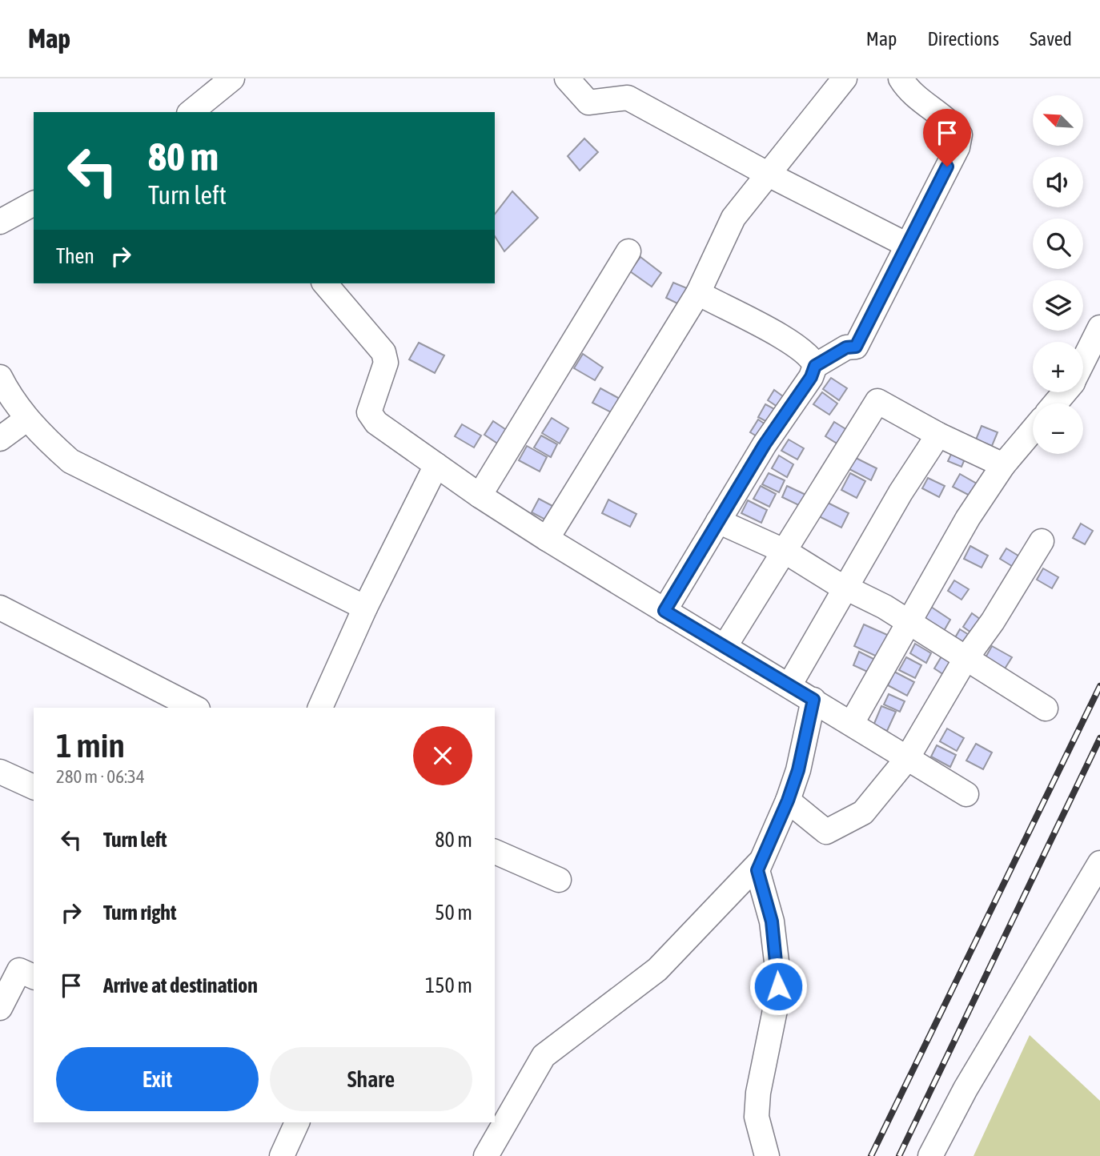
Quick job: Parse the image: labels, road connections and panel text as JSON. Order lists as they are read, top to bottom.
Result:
{
  "north": "top left",
  "page": {
    "header": "Map",
    "nav": ["Map", "Directions", "Saved"],
    "map_buttons": ["+", "−"],
    "turn": ["80 m", "Turn left"],
    "then": "Then",
    "heading": ["1 min", "280 m · 06:34"],
    "list": [
      {
        "name": "Turn left",
        "value": "80 m"
      },
      {
        "name": "Turn right",
        "value": "50 m"
      },
      {
        "name": "Arrive at destination",
        "value": "150 m"
      }
    ],
    "buttons": ["Exit", "Share"]
  }
}
